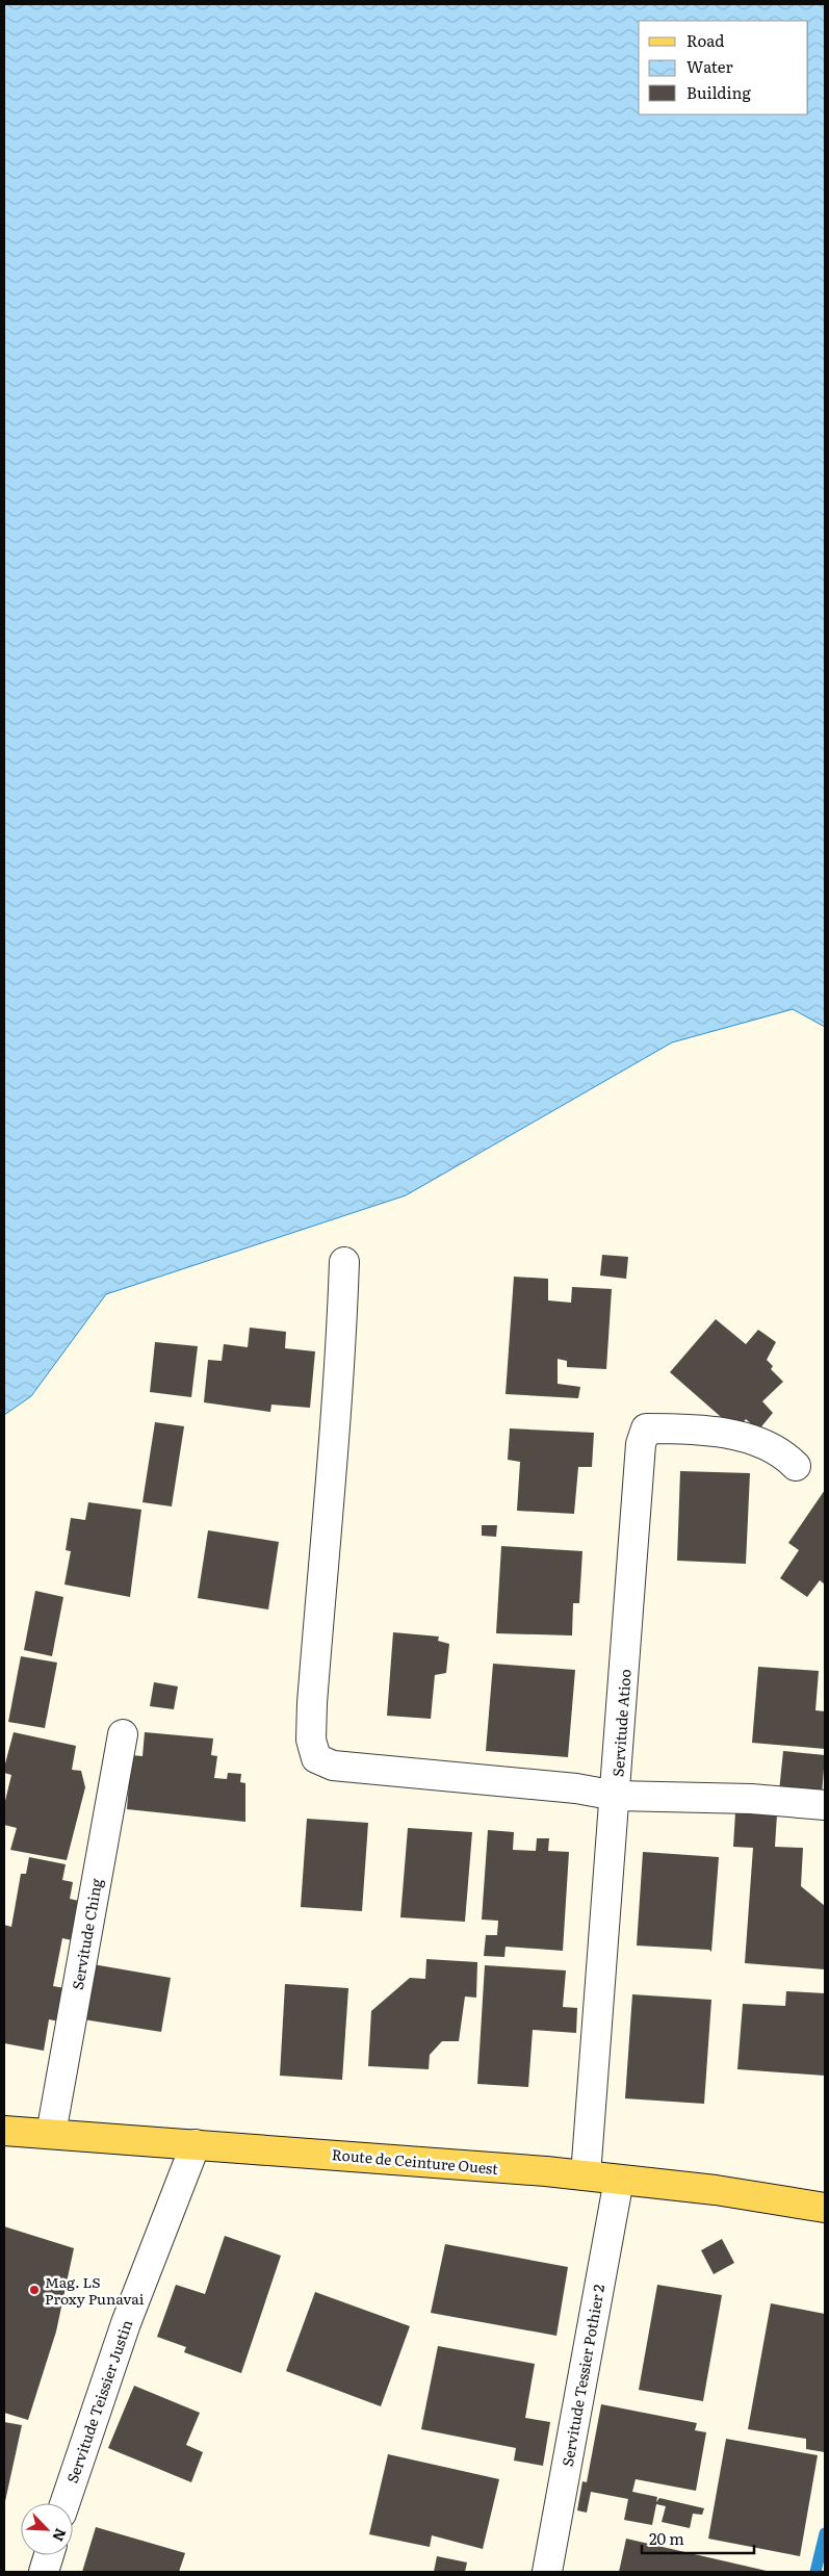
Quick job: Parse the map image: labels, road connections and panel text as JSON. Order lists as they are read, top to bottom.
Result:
{
  "streets": {
    "main road": ["Route de Ceinture Ouest"],
    "street": [
      "Servitude Atioo",
      "Servitude Ching",
      "Servitude Tessier Pothier 2",
      "Servitude Teissier Justin"
    ]
  },
  "crossings": [
    ["Servitude Atioo", "Route de Ceinture Ouest"],
    ["Servitude Ching", "Route de Ceinture Ouest"],
    ["Route de Ceinture Ouest", "Servitude Tessier Pothier 2"],
    ["Route de Ceinture Ouest", "Servitude Teissier Justin"]
  ],
  "places": ["Mag. LS Proxy Punavai"],
  "legend": ["Road", "Water", "Building"],
  "scale_bar": "20 m",
  "north": "bottom right"
}
